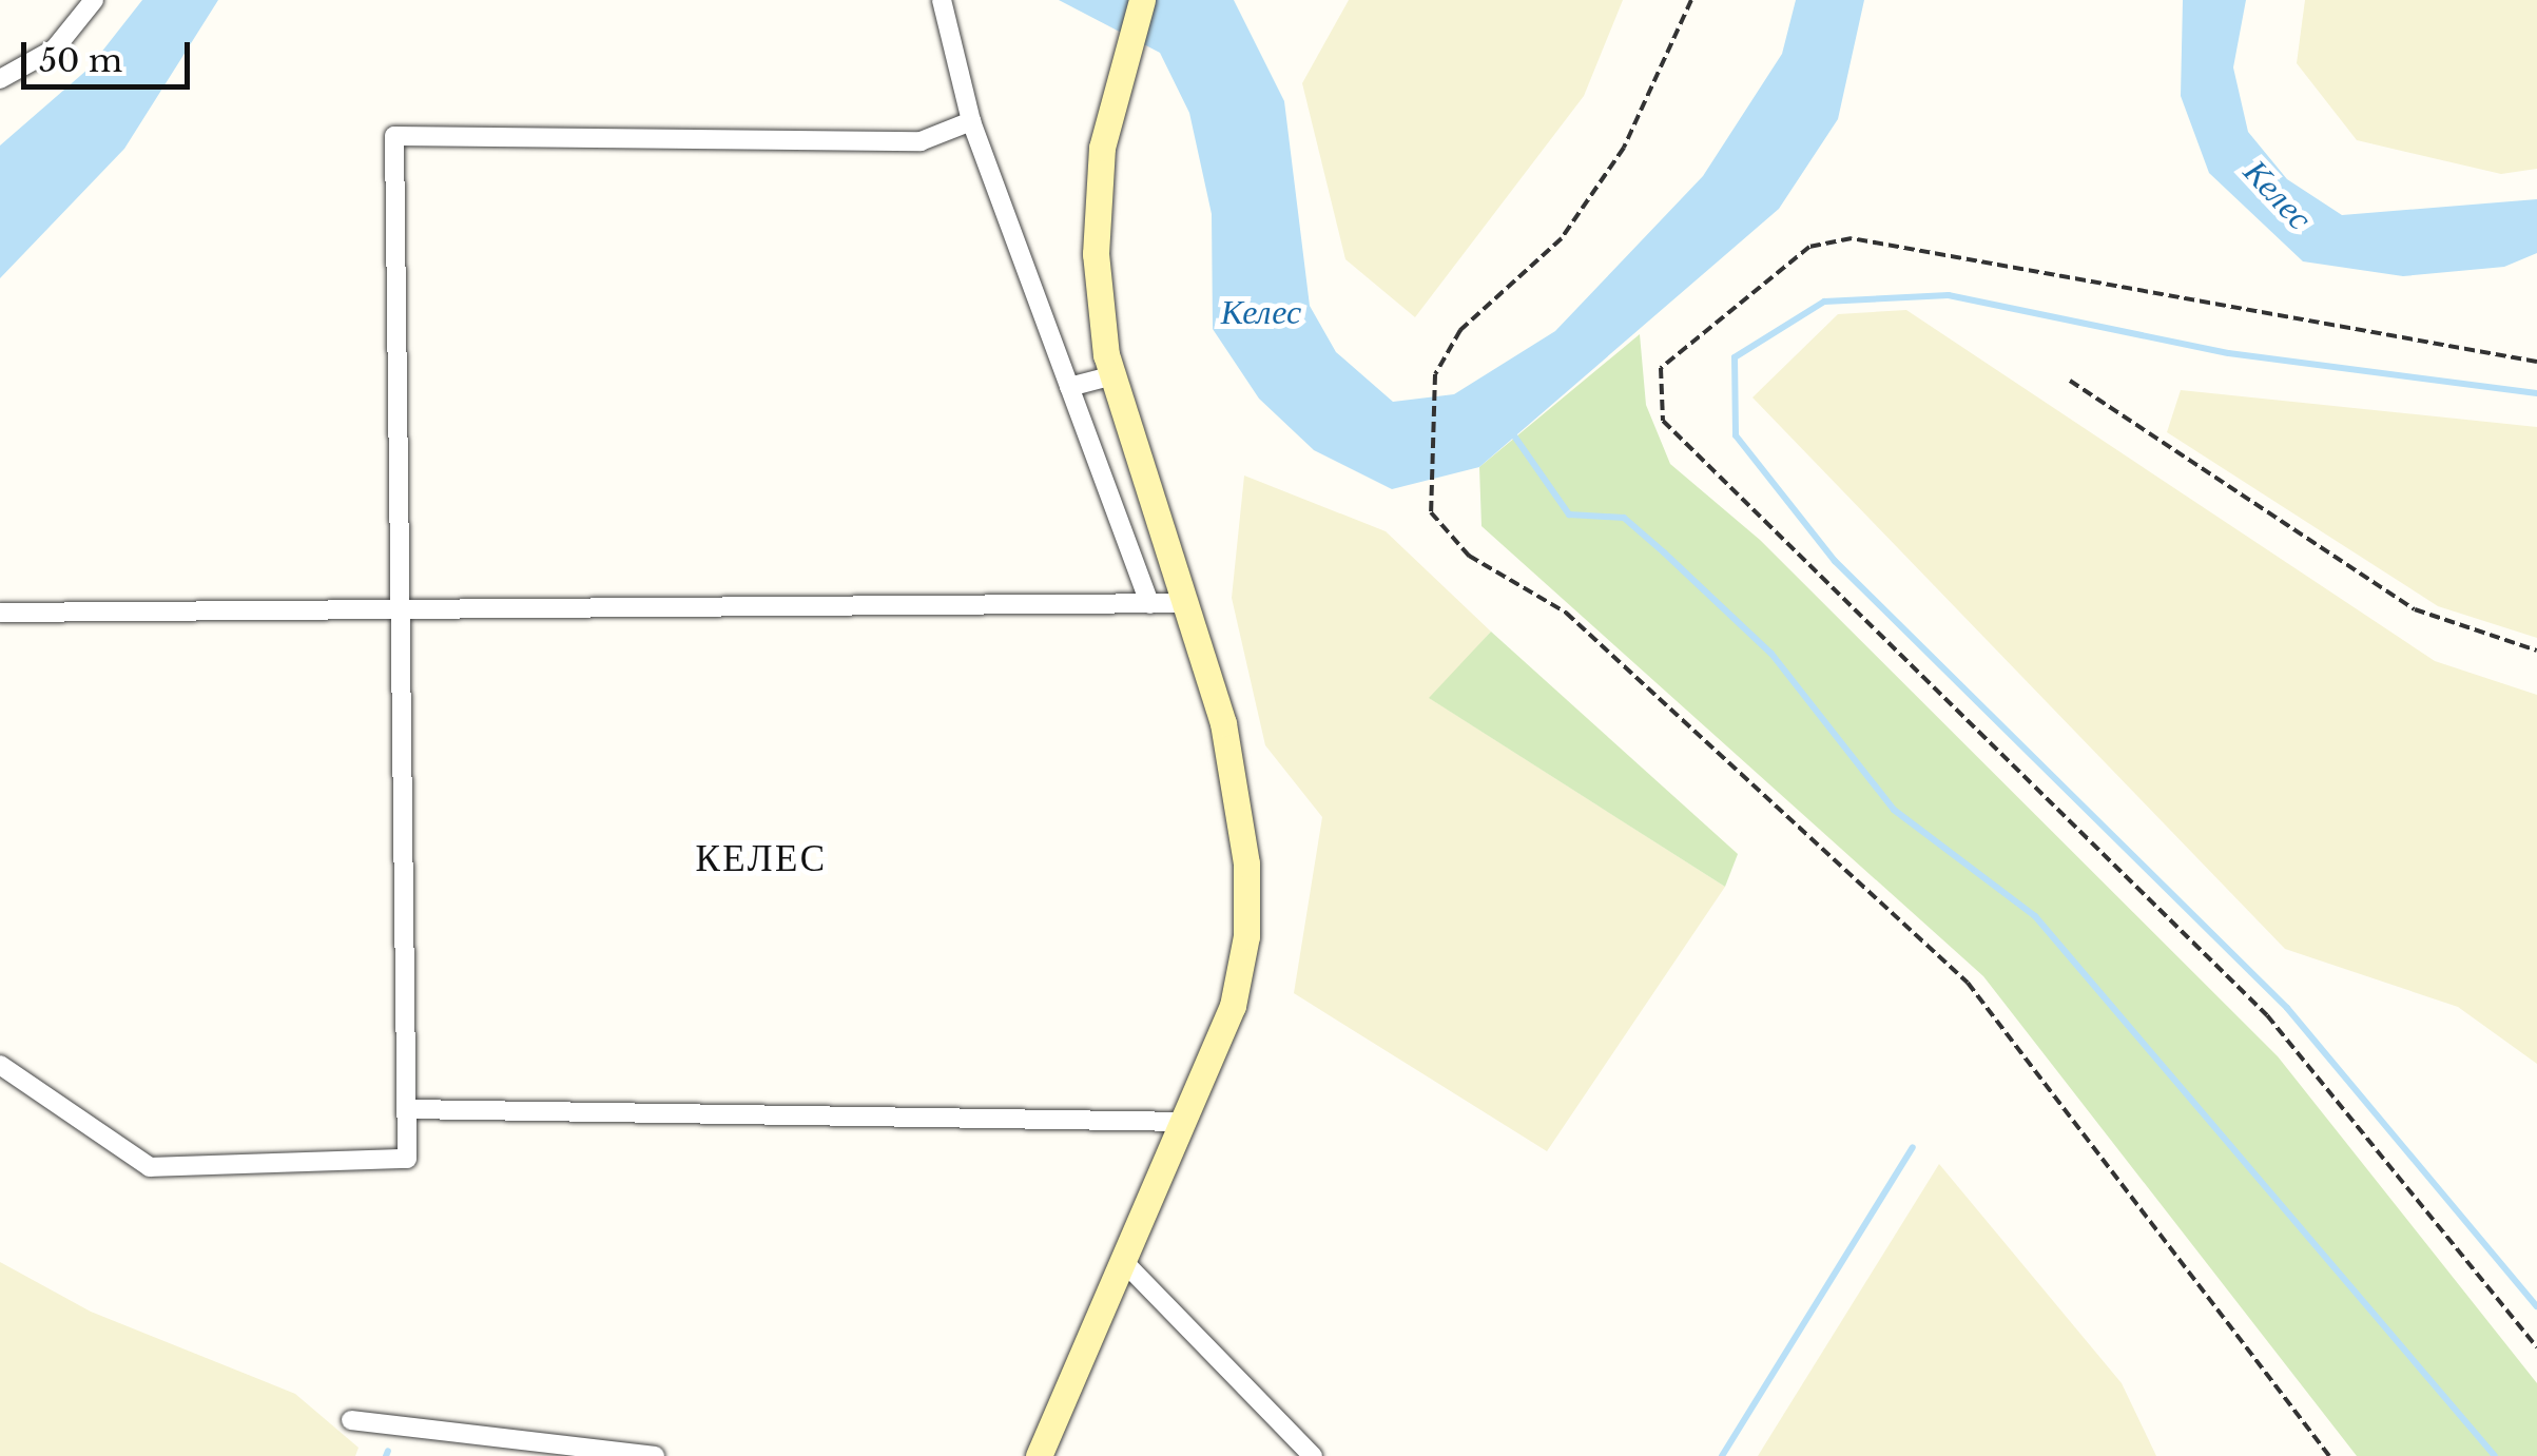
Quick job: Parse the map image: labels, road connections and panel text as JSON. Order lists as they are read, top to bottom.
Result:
{
  "districts": ["КЕЛЕС"],
  "water": ["Келес"],
  "scale_bar": "50 m"
}
